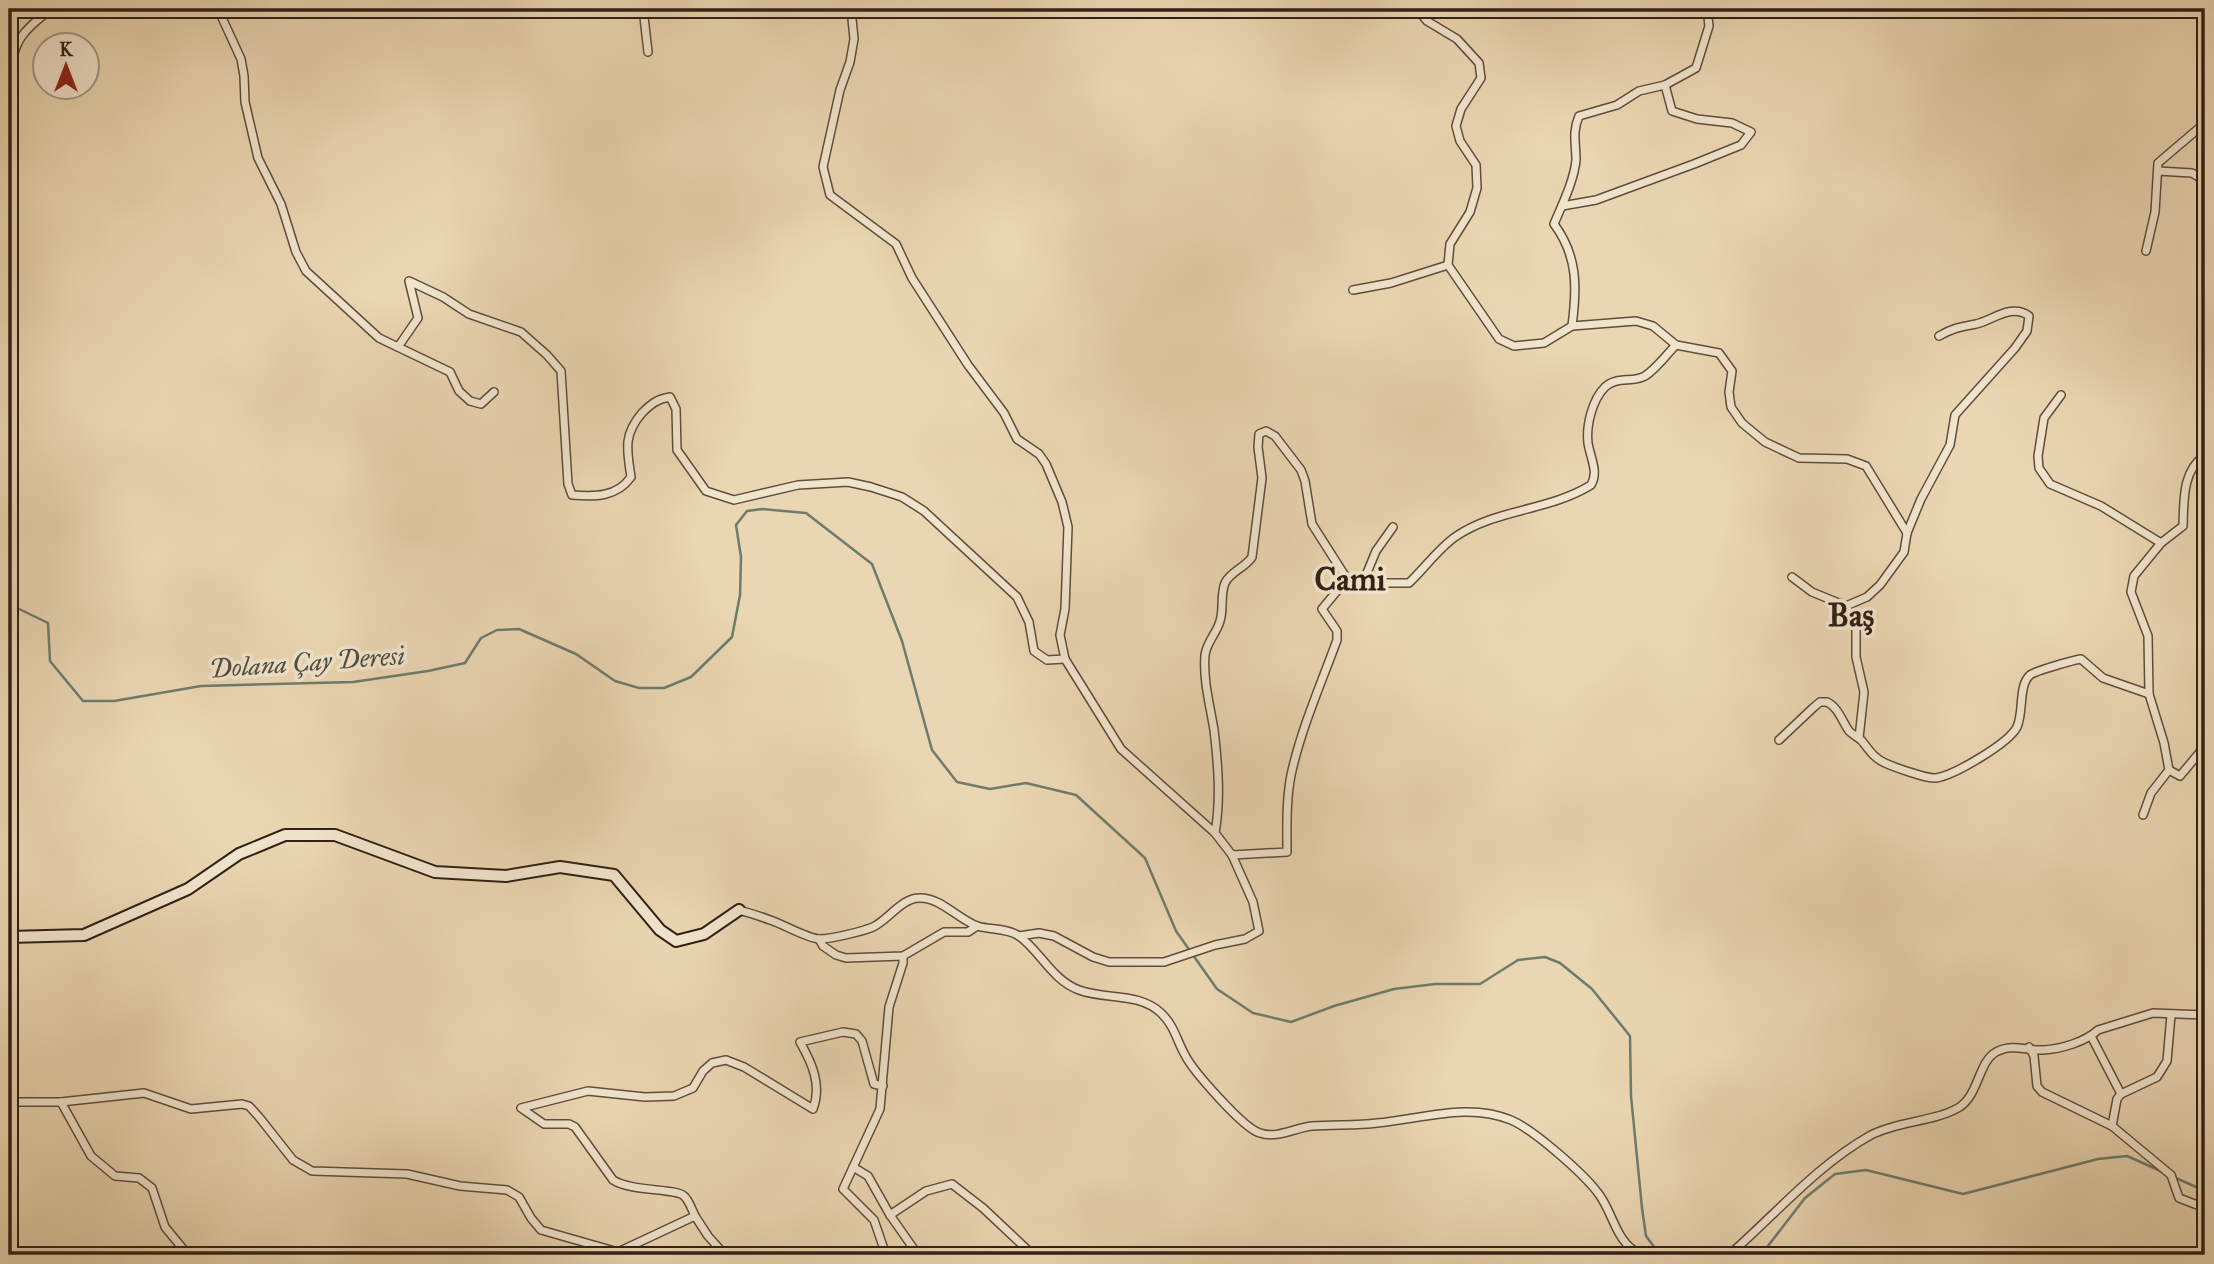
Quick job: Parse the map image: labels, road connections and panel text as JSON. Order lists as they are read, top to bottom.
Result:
{
  "districts": ["Cami", "Baş"],
  "water": ["Dolana Çay Deresi"],
  "north": "top"
}
